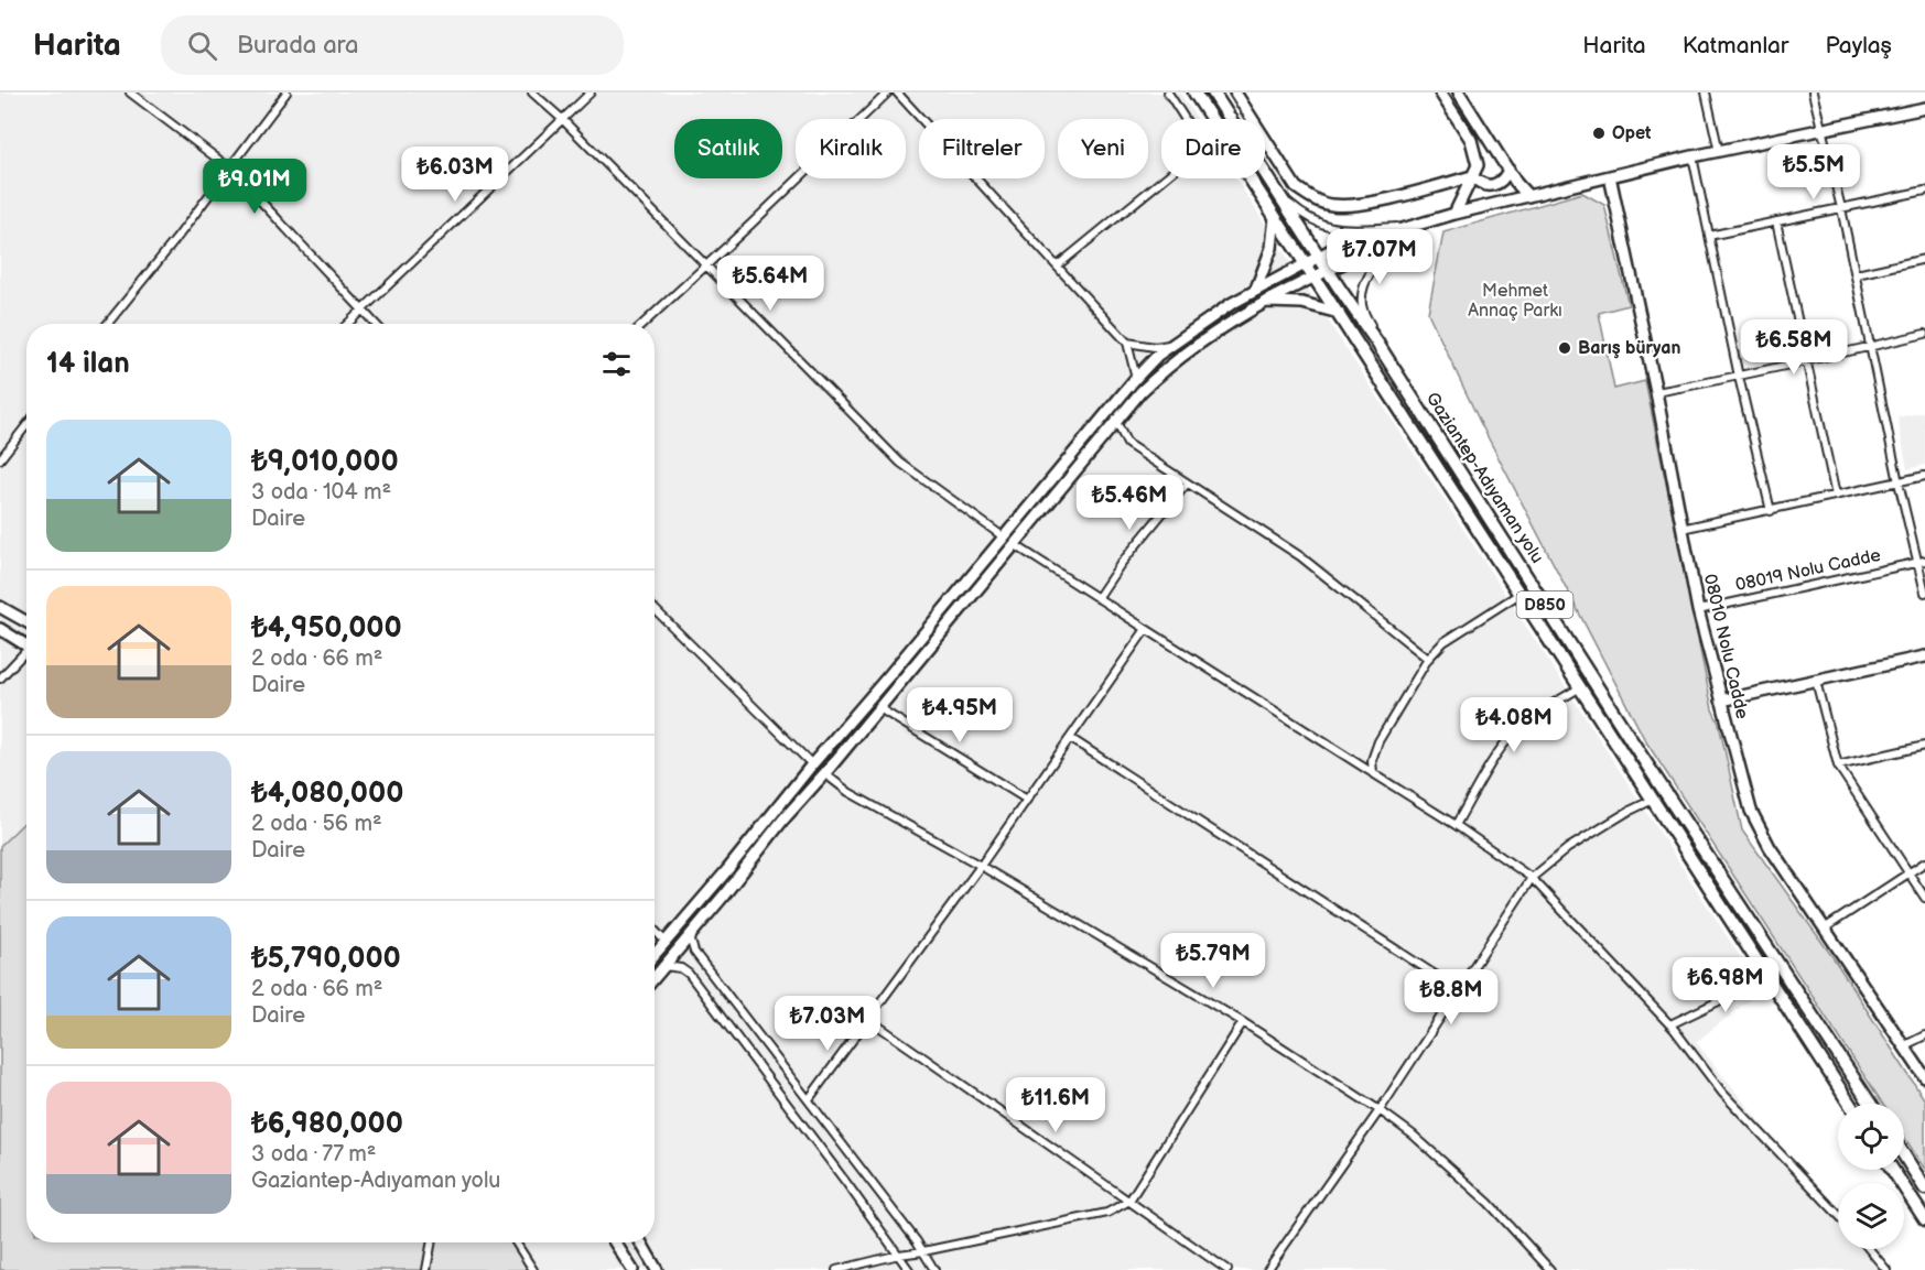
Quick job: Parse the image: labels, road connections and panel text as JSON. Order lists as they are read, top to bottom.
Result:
{
  "streets": {
    "highway": ["Gaziantep-Adıyaman yolu", "D850"],
    "street": ["08019 Nolu Cadde", "08010 Nolu Cadde"]
  },
  "crossings": [
    ["08019 Nolu Cadde", "08010 Nolu Cadde"]
  ],
  "parks": ["Mehmet Annaç Parkı"],
  "places": ["Opet", "Barış büryan"],
  "page": {
    "header": "Harita",
    "search": "Burada ara",
    "nav": ["Harita", "Katmanlar", "Paylaş"],
    "chip": [
      "Satılık",
      "Kiralık",
      "Filtreler",
      "Yeni",
      "Daire"
    ],
    "price": [
      "₺5.5M",
      "₺6.03M",
      "₺9.01M",
      "₺7.07M",
      "₺5.64M",
      "₺6.58M",
      "₺5.46M",
      "₺4.95M",
      "₺4.08M",
      "₺5.79M",
      "₺6.98M",
      "₺8.8M",
      "₺7.03M",
      "₺11.6M"
    ],
    "heading": "14 ilan",
    "list": [
      {
        "name": "₺9,010,000",
        "note": "3 oda · 104 m² · Daire"
      },
      {
        "name": "₺4,950,000",
        "note": "2 oda · 66 m² · Daire"
      },
      {
        "name": "₺4,080,000",
        "note": "2 oda · 56 m² · Daire"
      },
      {
        "name": "₺5,790,000",
        "note": "2 oda · 66 m² · Daire"
      },
      {
        "name": "₺6,980,000",
        "note": "3 oda · 77 m² · Gaziantep-Adıyaman yolu"
      }
    ]
  }
}
